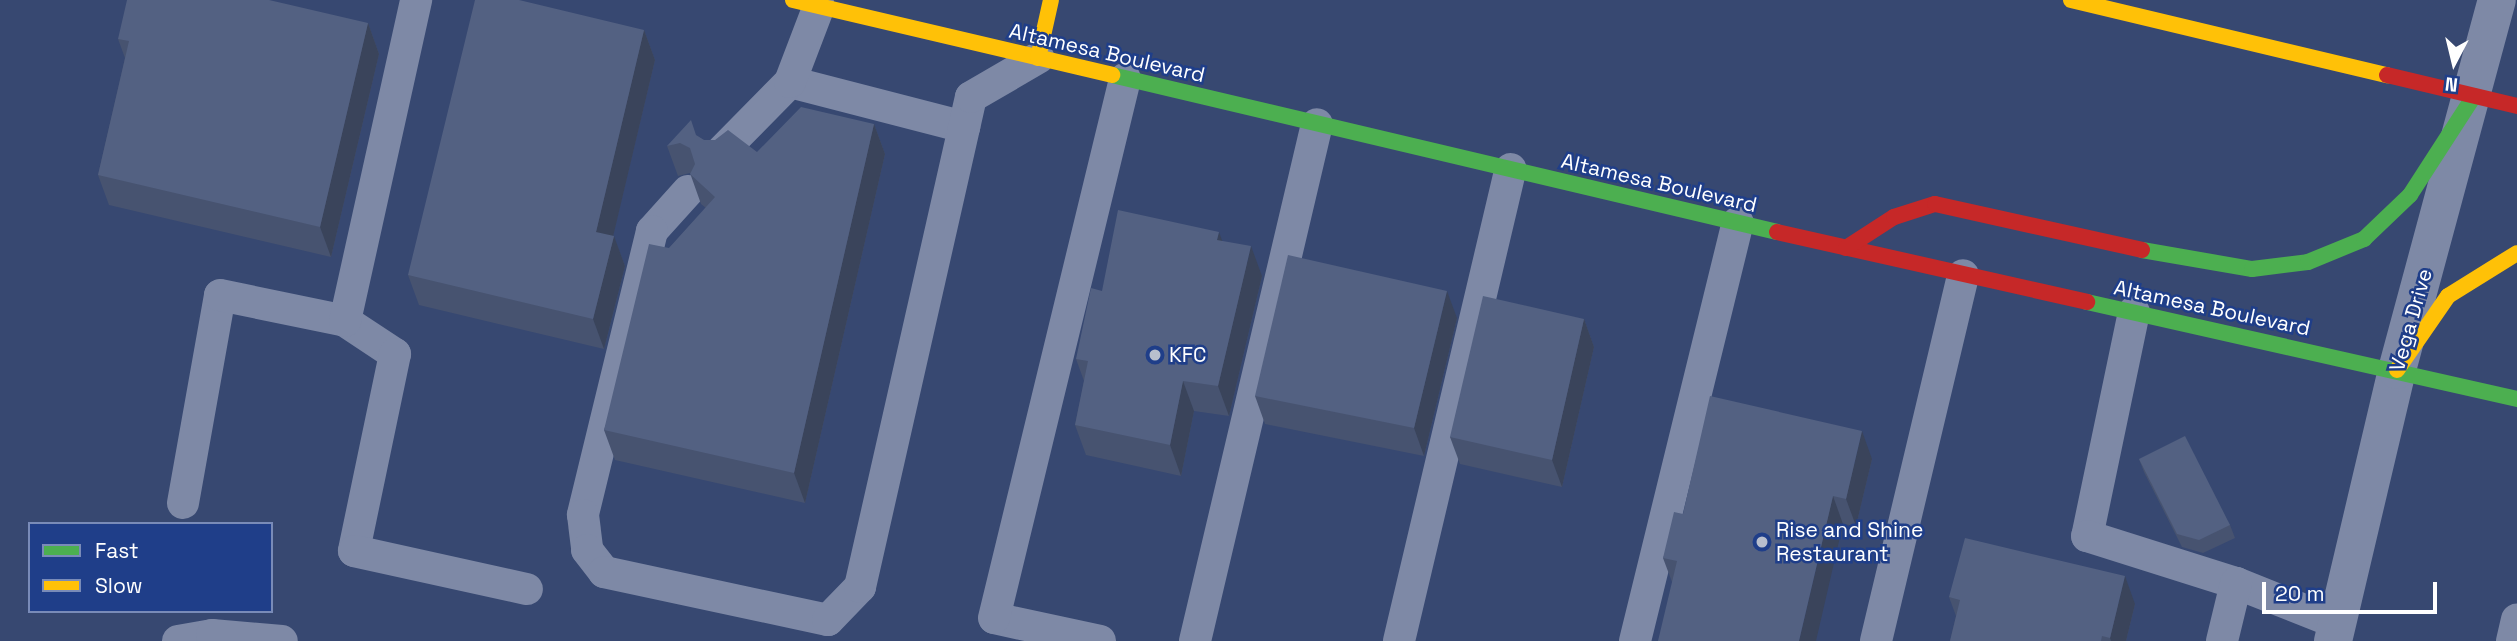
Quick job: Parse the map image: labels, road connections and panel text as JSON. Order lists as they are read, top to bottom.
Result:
{
  "streets": {
    "main road": ["Altamesa Boulevard"],
    "street": ["Vega Drive"]
  },
  "crossings": [
    ["Altamesa Boulevard", "Vega Drive"]
  ],
  "places": ["KFC", "Rise and Shine Restaurant"],
  "legend": ["Fast", "Slow"],
  "scale_bar": "20 m",
  "north": "bottom"
}
